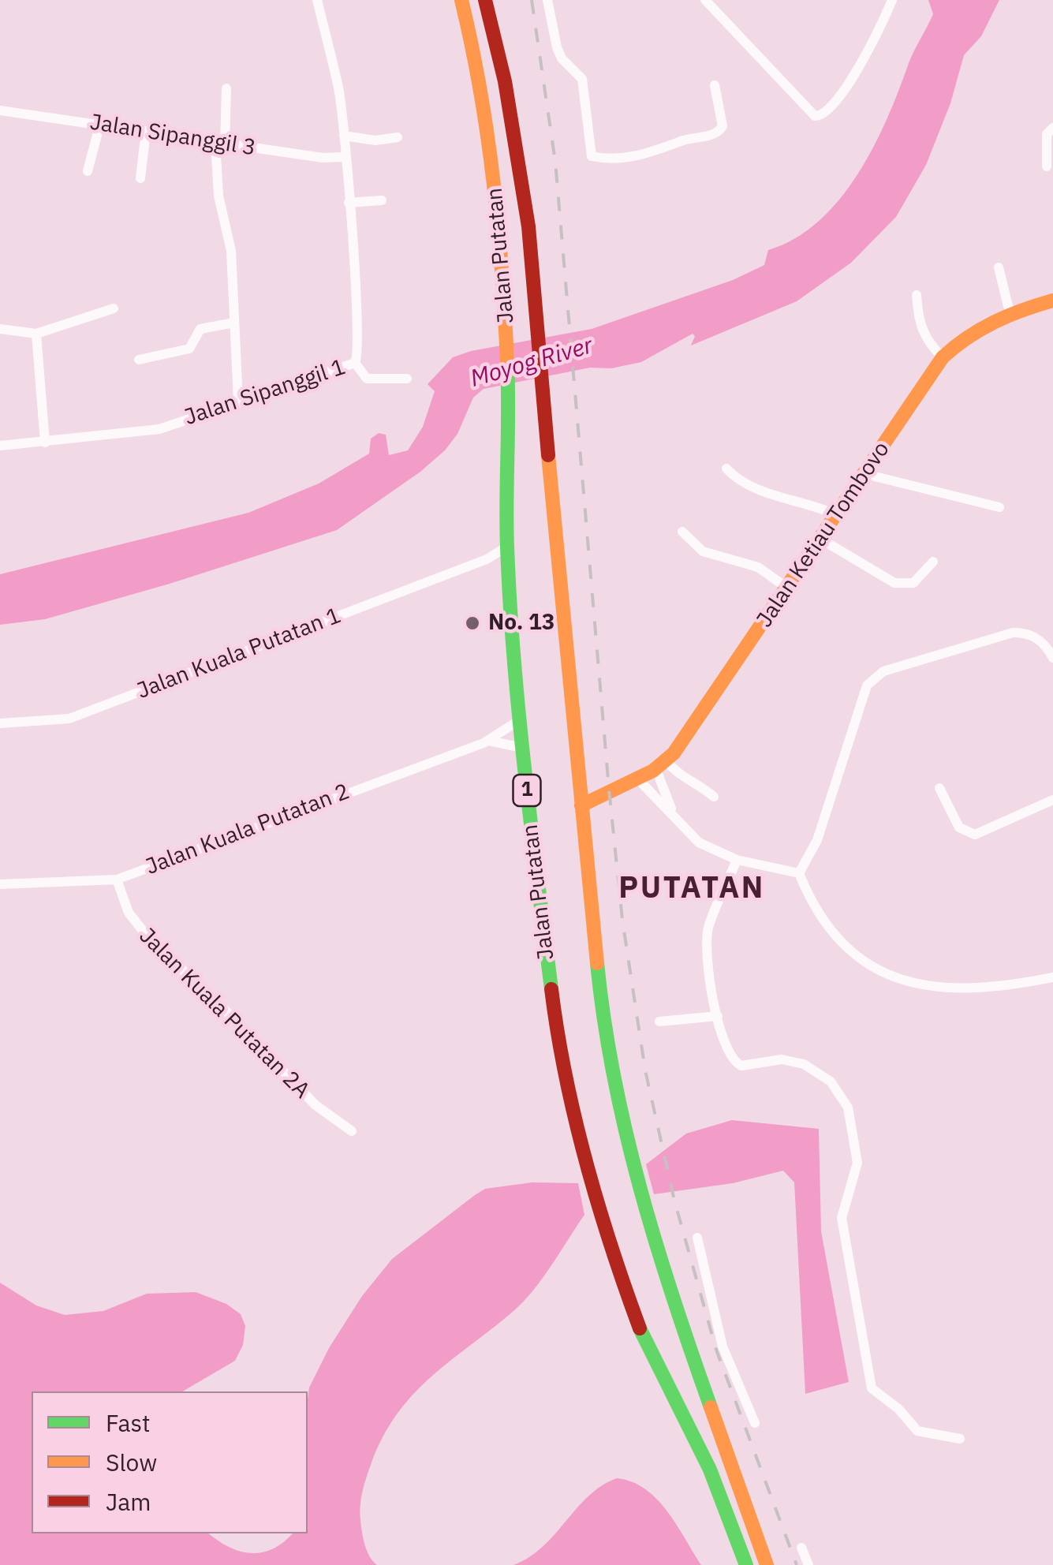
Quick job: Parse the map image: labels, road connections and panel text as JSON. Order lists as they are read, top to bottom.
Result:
{
  "streets": {
    "main road": ["Jalan Putatan", "Jalan Ketiau Tombovo", "1"],
    "street": [
      "Jalan Sipanggil 3",
      "Jalan Sipanggil 1",
      "Jalan Kuala Putatan 1",
      "Jalan Kuala Putatan 2",
      "Jalan Kuala Putatan 2A"
    ]
  },
  "crossings": [
    ["Jalan Sipanggil 3", "Jalan Sipanggil 1"],
    ["Jalan Putatan", "Jalan Ketiau Tombovo"],
    ["Jalan Putatan", "Jalan Kuala Putatan 1"],
    ["Jalan Putatan", "Jalan Kuala Putatan 2"],
    ["Jalan Kuala Putatan 2", "Jalan Kuala Putatan 2A"]
  ],
  "districts": ["PUTATAN"],
  "water": ["Moyog River"],
  "places": ["No. 13"],
  "legend": ["Fast", "Slow", "Jam"]
}
